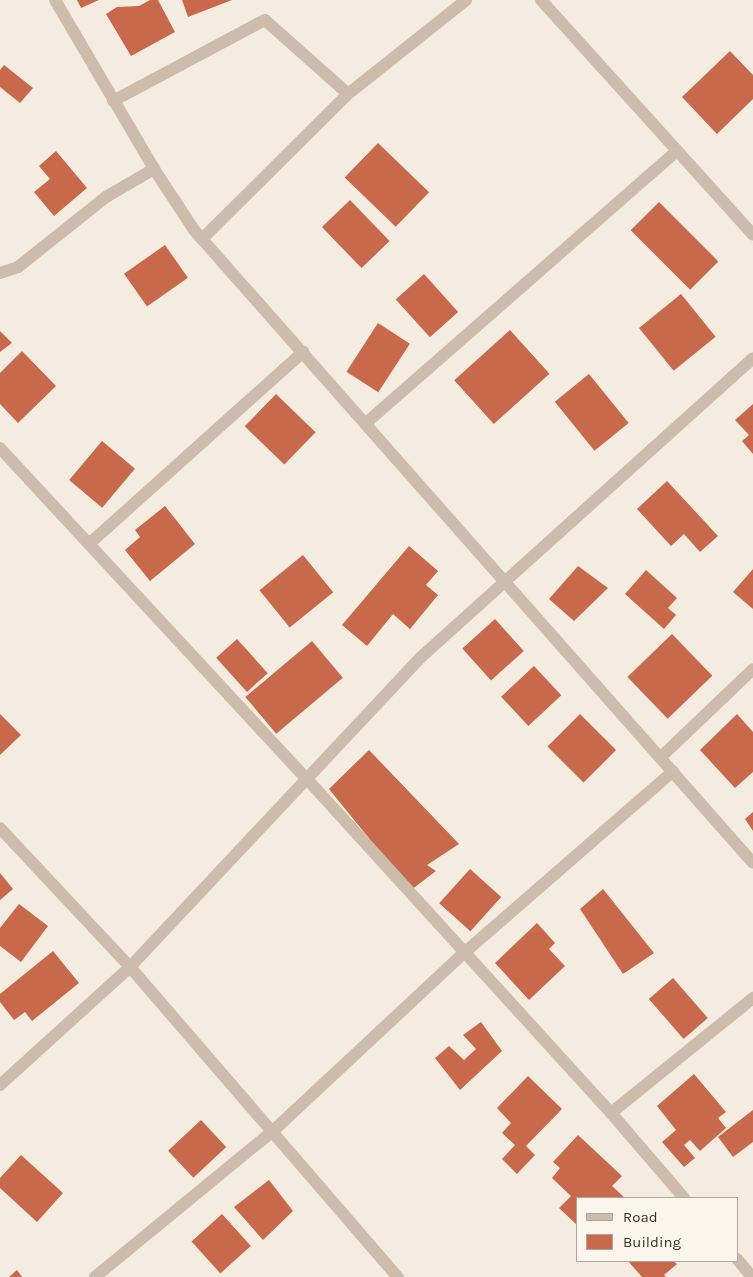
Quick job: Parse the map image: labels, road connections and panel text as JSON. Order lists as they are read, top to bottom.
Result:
{
  "legend": ["Road", "Building"]
}
